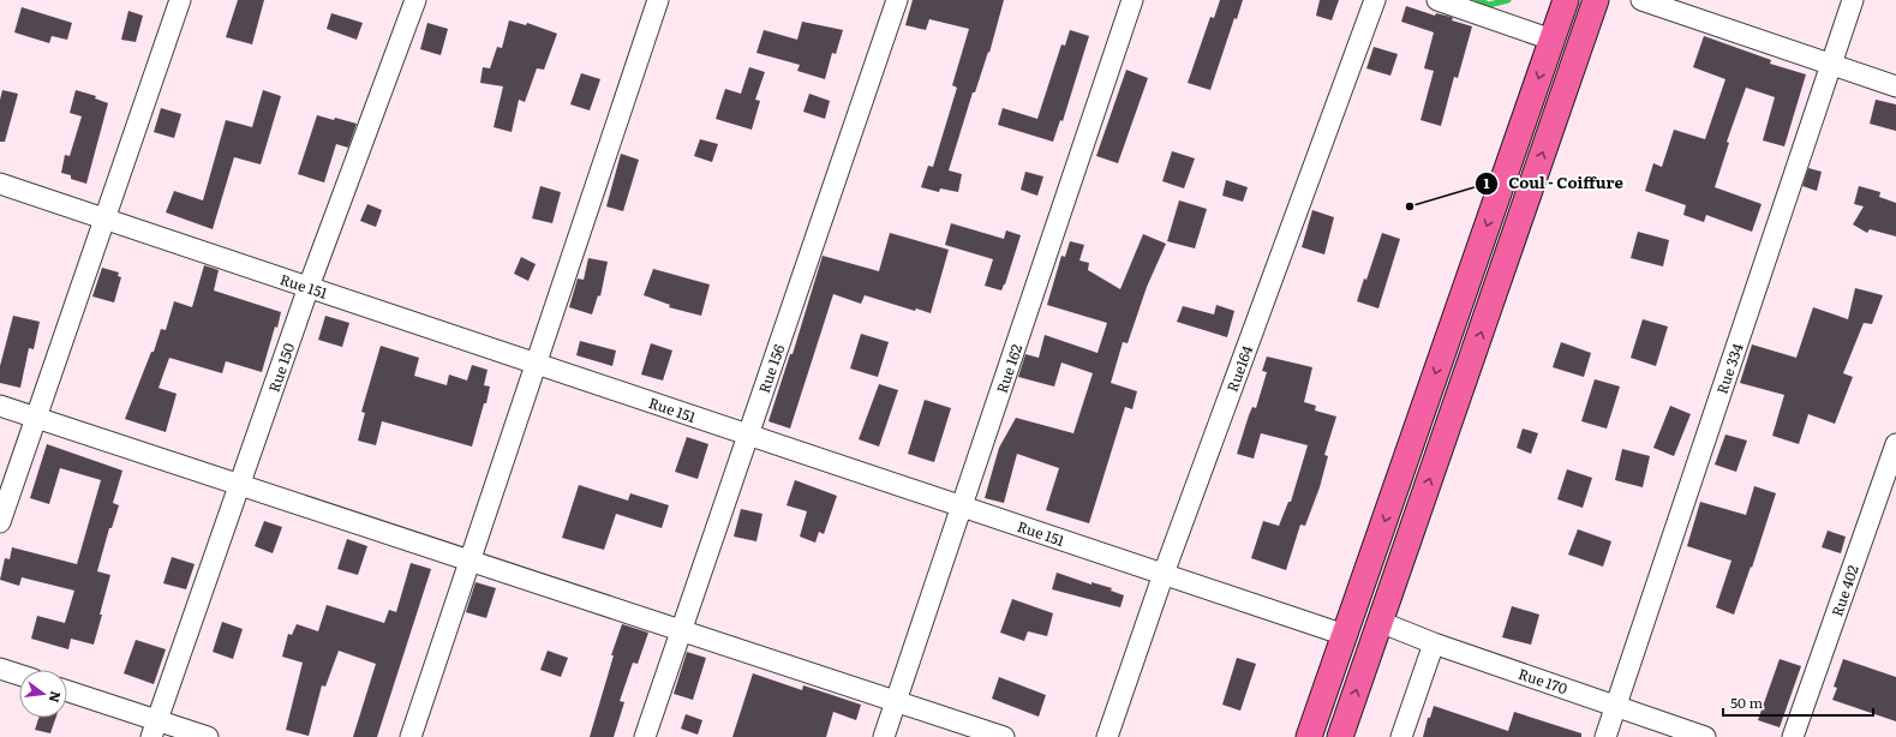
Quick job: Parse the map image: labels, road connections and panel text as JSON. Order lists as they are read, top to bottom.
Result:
{
  "streets": {
    "street": [
      "Rue 151",
      "Rue 150",
      "Rue 156",
      "Rue 162",
      "Rue164",
      "Rue 334",
      "Rue 402",
      "Rue 170"
    ]
  },
  "crossings": [
    ["Rue 151", "Rue 150"],
    ["Rue 151", "Rue 156"],
    ["Rue 151", "Rue 162"],
    ["Rue 151", "Rue164"],
    ["Rue 334", "Rue 170"]
  ],
  "places": ["Coul - Coiffure"],
  "scale_bar": "50 m",
  "north": "right"
}
